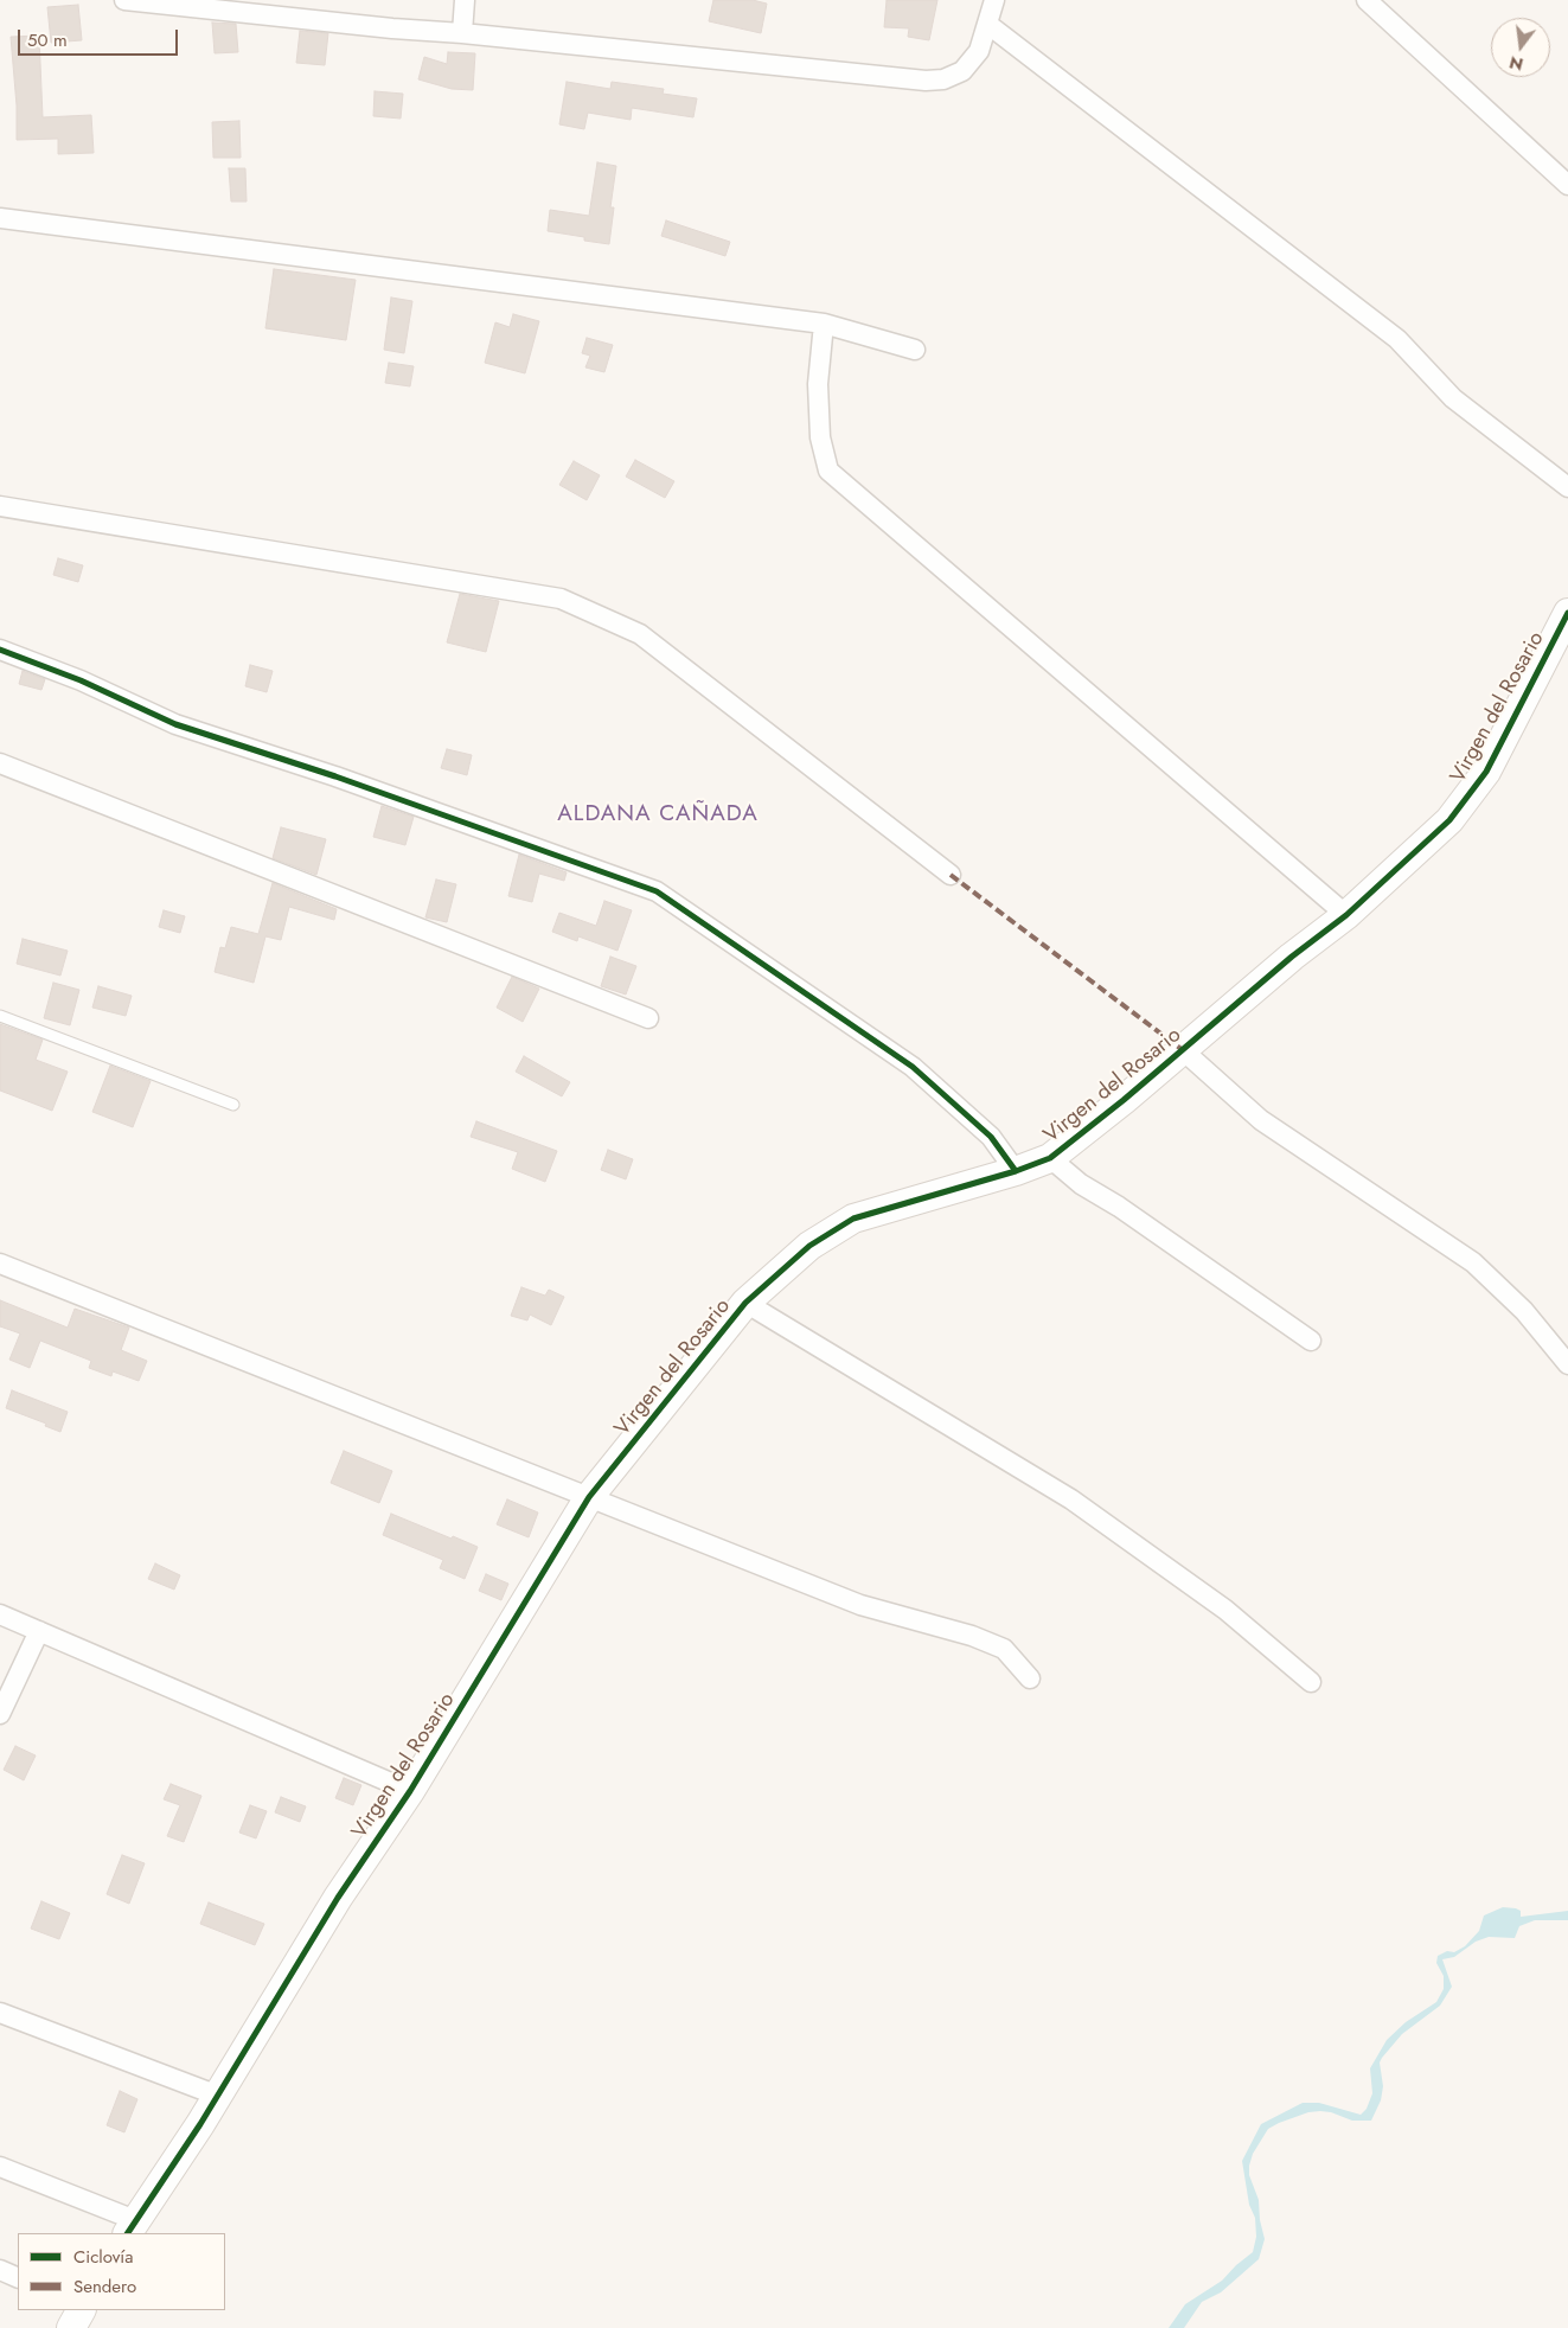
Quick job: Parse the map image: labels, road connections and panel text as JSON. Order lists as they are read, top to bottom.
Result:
{
  "streets": {
    "street": ["Virgen del Rosario"]
  },
  "districts": ["ALDANA CAÑADA"],
  "legend": ["Ciclovía", "Sendero"],
  "scale_bar": "50 m",
  "north": "bottom"
}
